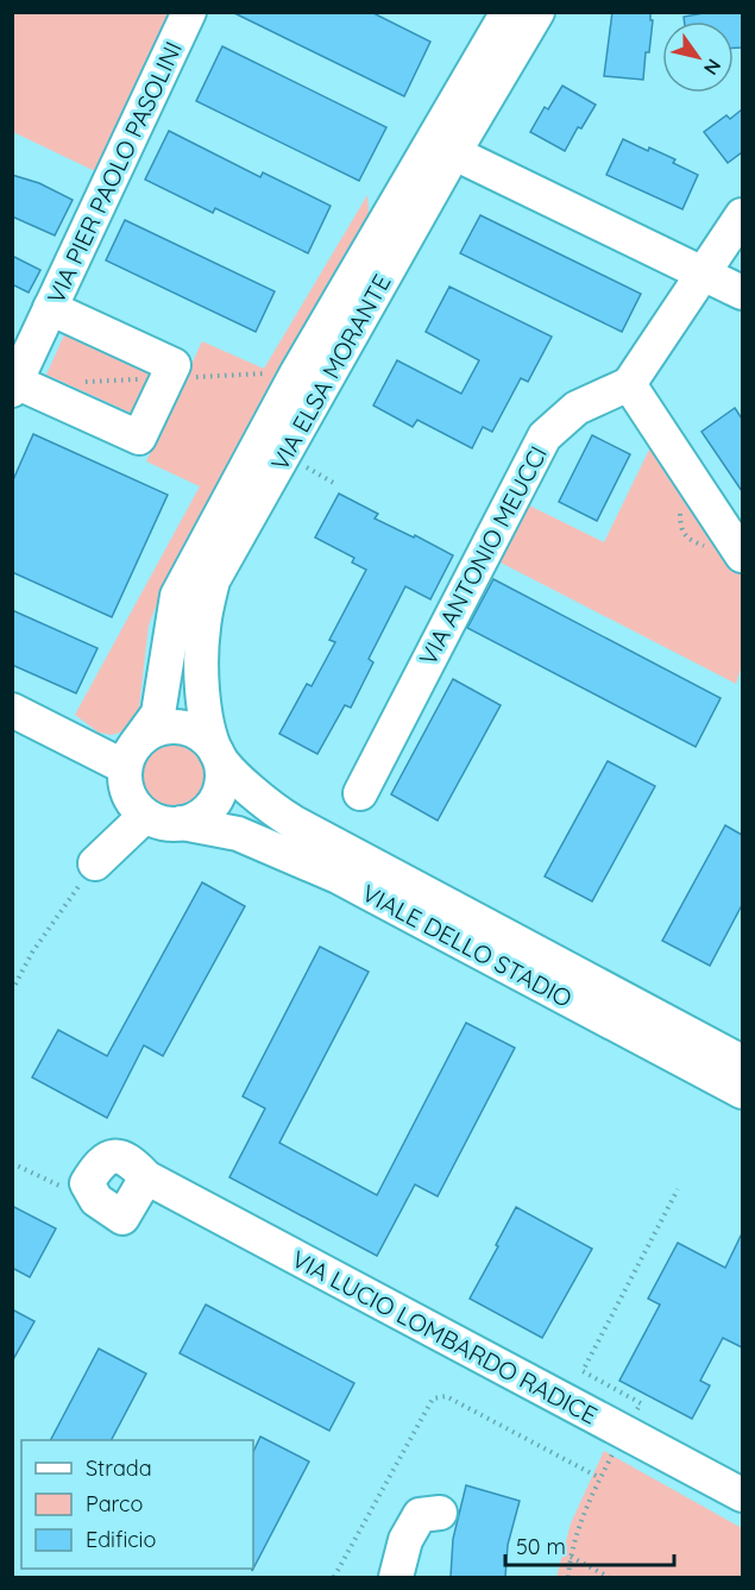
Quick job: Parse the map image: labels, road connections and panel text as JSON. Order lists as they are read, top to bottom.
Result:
{
  "streets": {
    "street": [
      "VIA PIER PAOLO PASOLINI",
      "VIA ELSA MORANTE",
      "VIA ANTONIO MEUCCI",
      "VIALE DELLO STADIO",
      "VIA LUCIO LOMBARDO RADICE"
    ]
  },
  "crossings": [
    ["VIA ELSA MORANTE", "VIALE DELLO STADIO"]
  ],
  "legend": ["Strada", "Parco", "Edificio"],
  "scale_bar": "50 m",
  "north": "bottom right"
}
